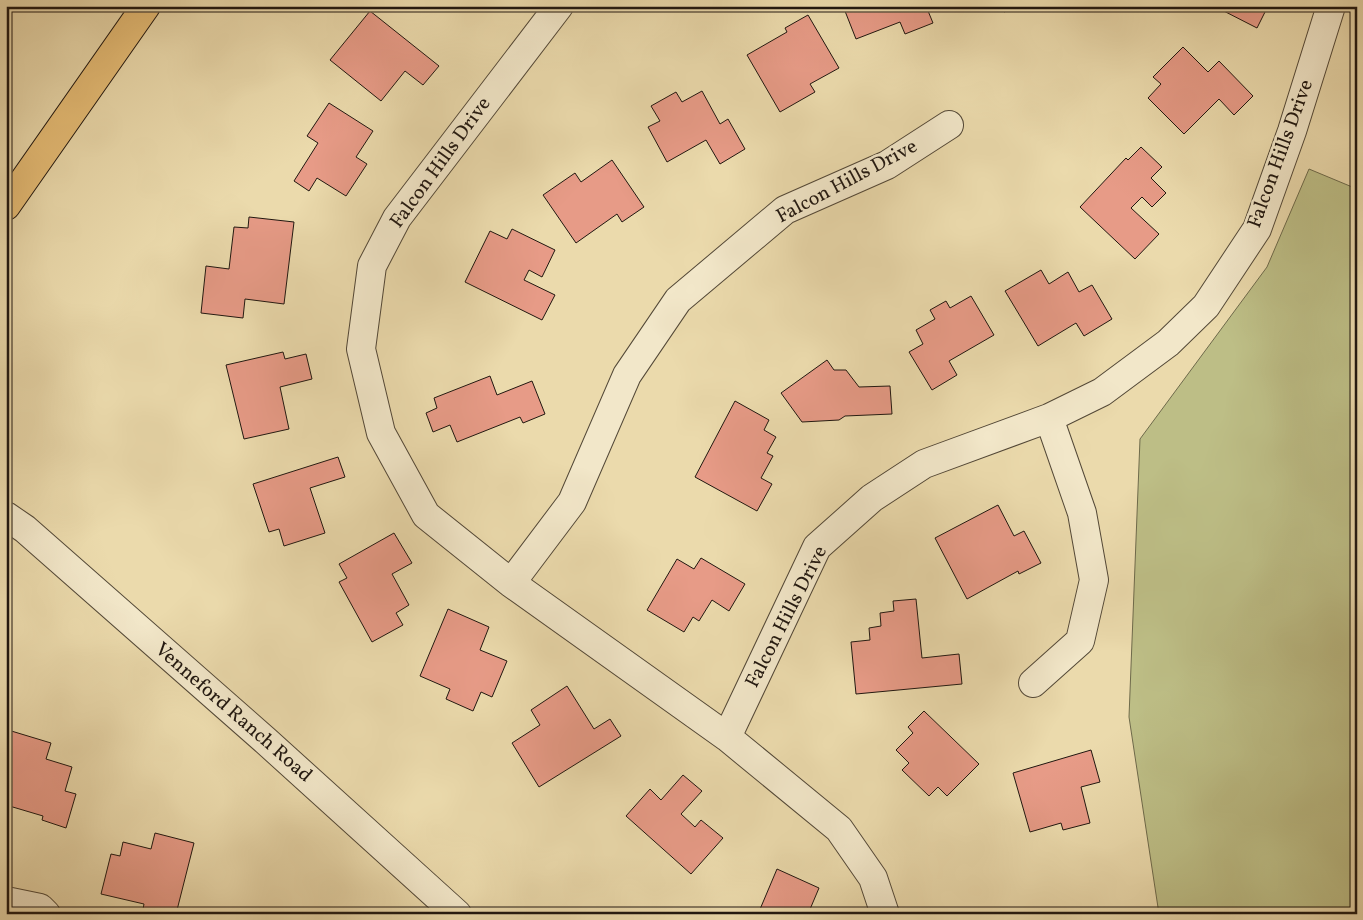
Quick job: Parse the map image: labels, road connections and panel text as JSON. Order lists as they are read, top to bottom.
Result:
{
  "streets": {
    "street": ["Falcon Hills Drive", "Venneford Ranch Road"]
  }
}
